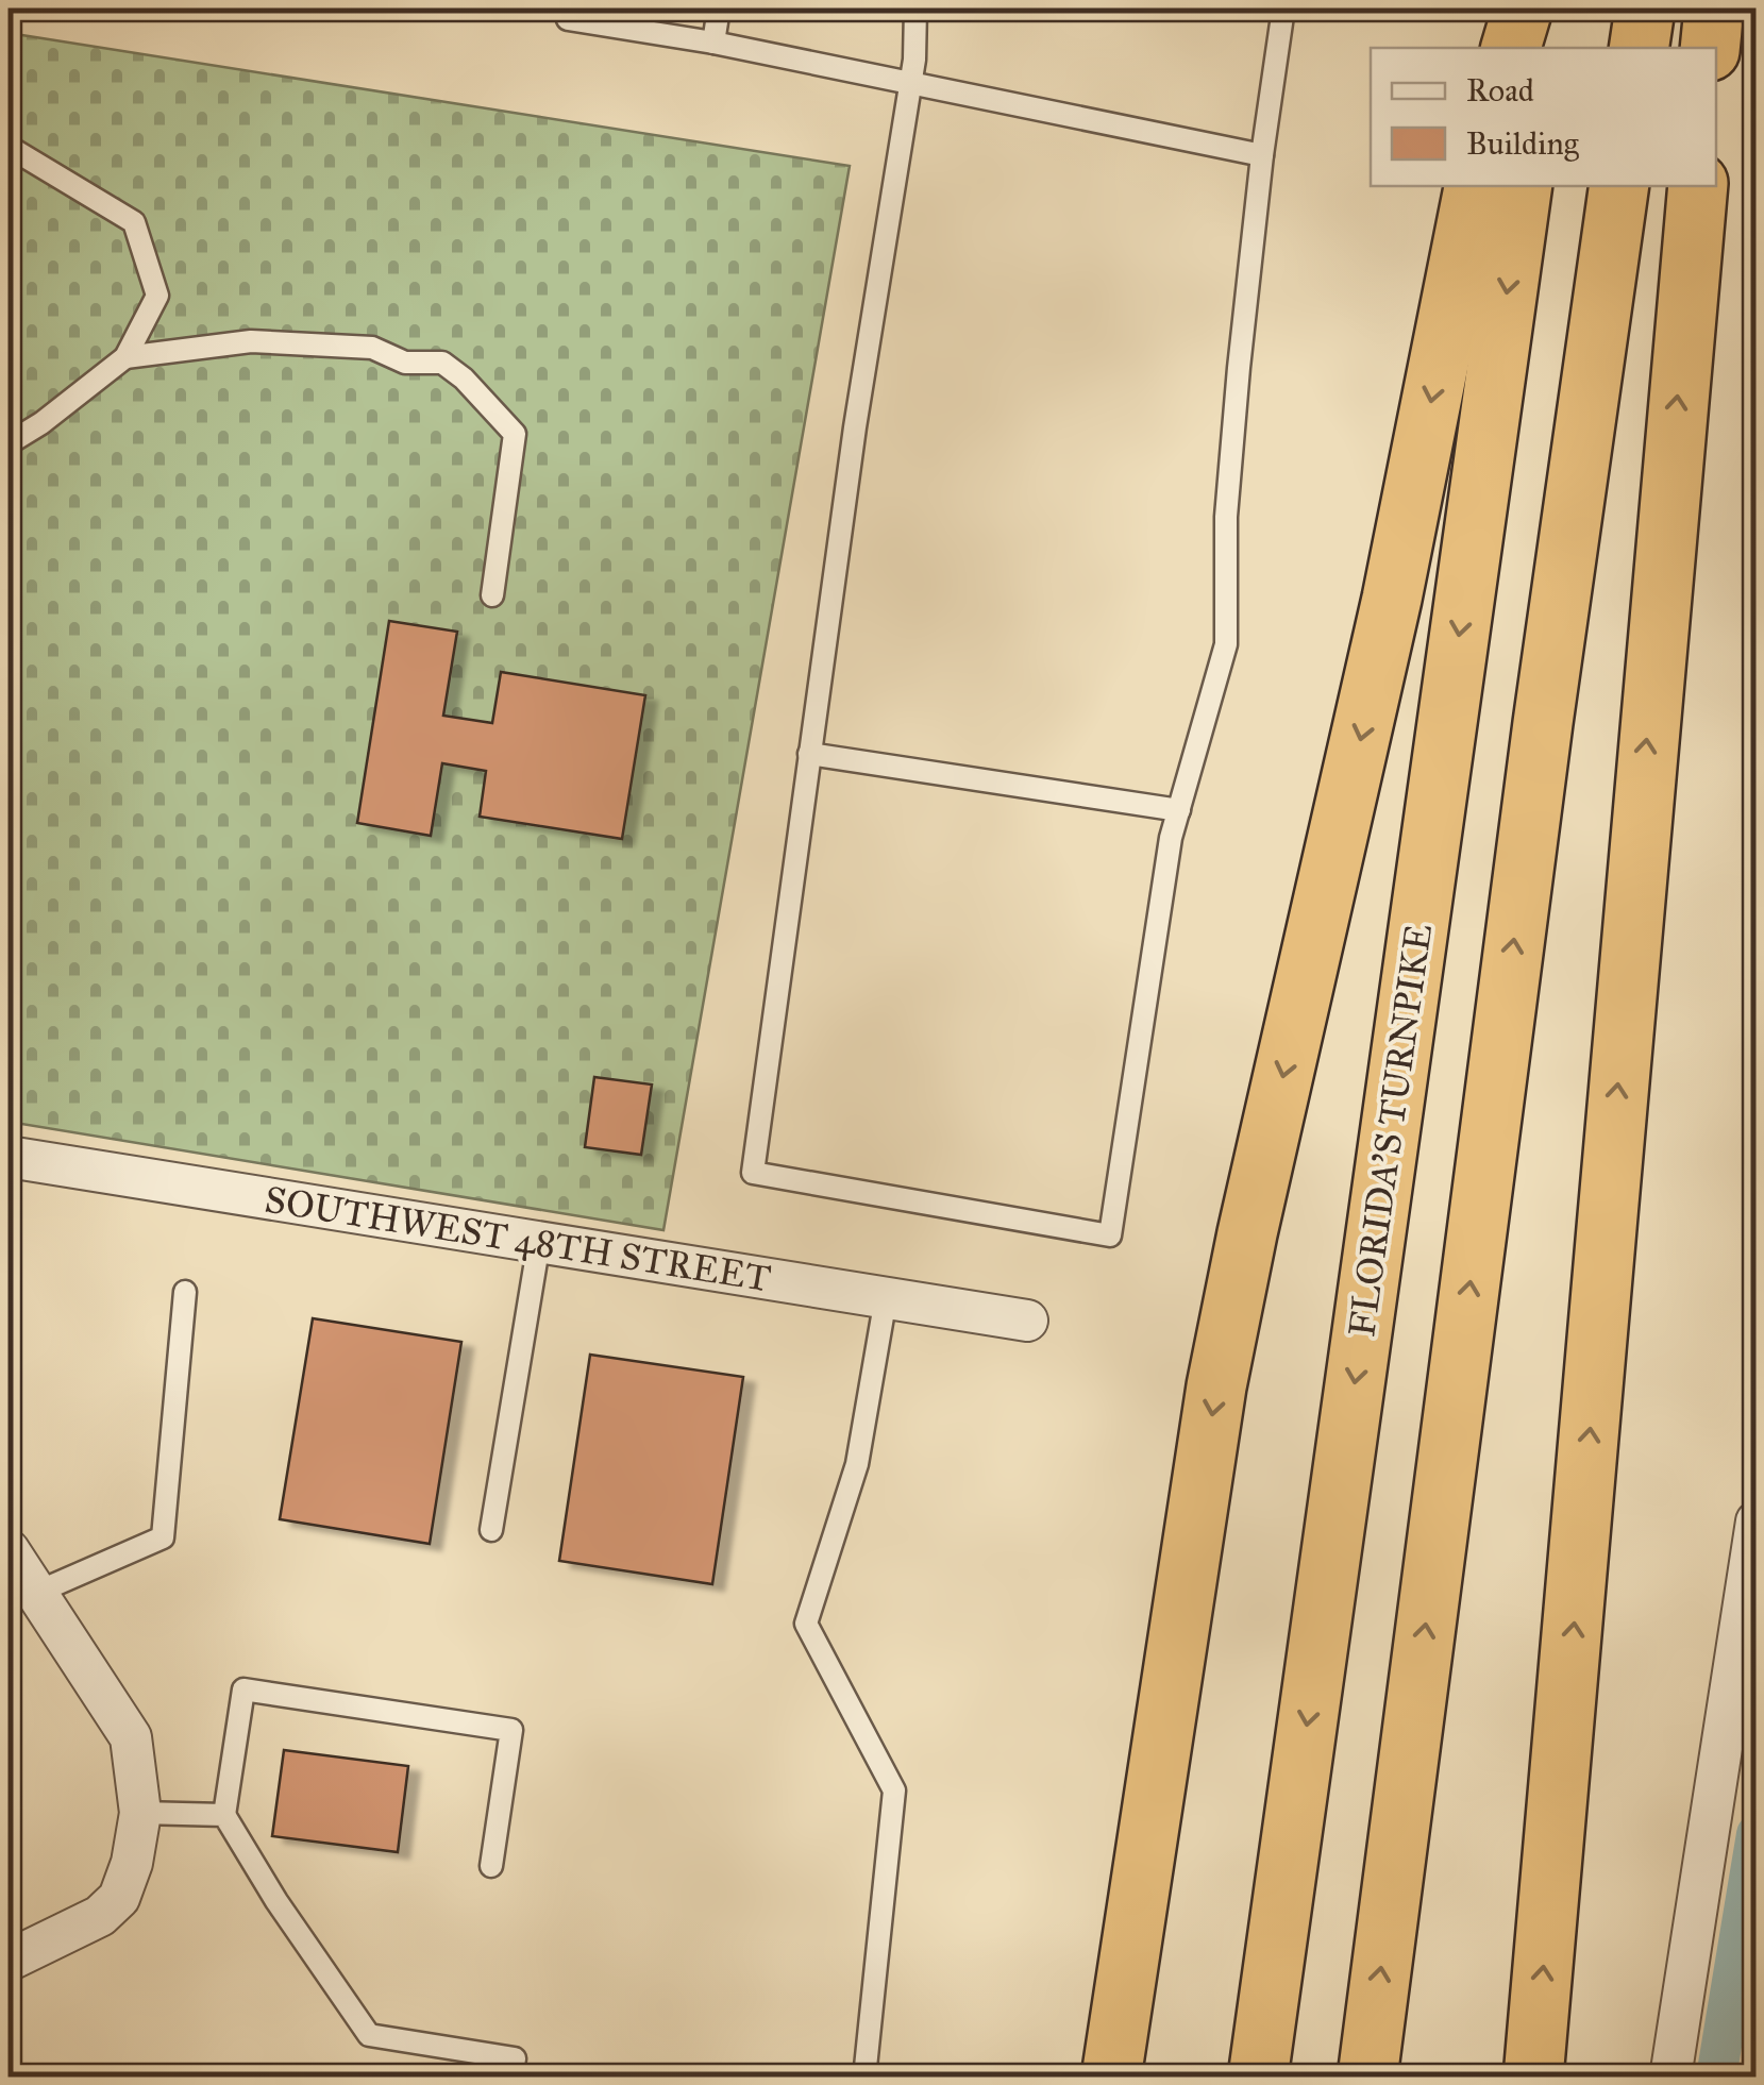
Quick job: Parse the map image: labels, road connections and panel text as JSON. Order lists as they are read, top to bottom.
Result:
{
  "streets": {
    "highway": ["FLORIDA'S TURNPIKE"],
    "street": ["SOUTHWEST 48TH STREET"]
  },
  "legend": ["Road", "Building"]
}
